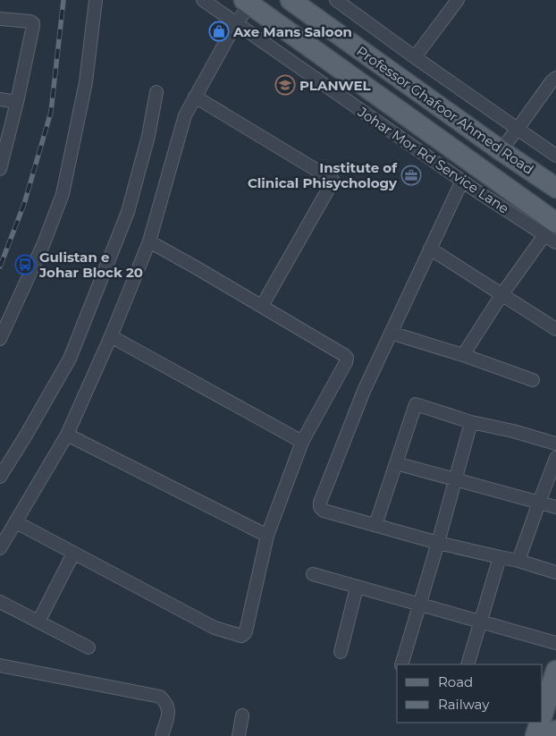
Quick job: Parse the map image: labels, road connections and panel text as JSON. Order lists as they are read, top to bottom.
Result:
{
  "streets": {
    "main road": ["Professor Ghafoor Ahmed Road"],
    "street": ["Johar Mor Rd Service Lane"]
  },
  "places": {
    "shop": ["Axe Mans Saloon"],
    "school or university": ["PLANWEL"],
    "office": ["Institute of Clinical Phisychology"],
    "bus stop": ["Gulistan e Johar Block 20"]
  },
  "legend": ["Road", "Railway"]
}
